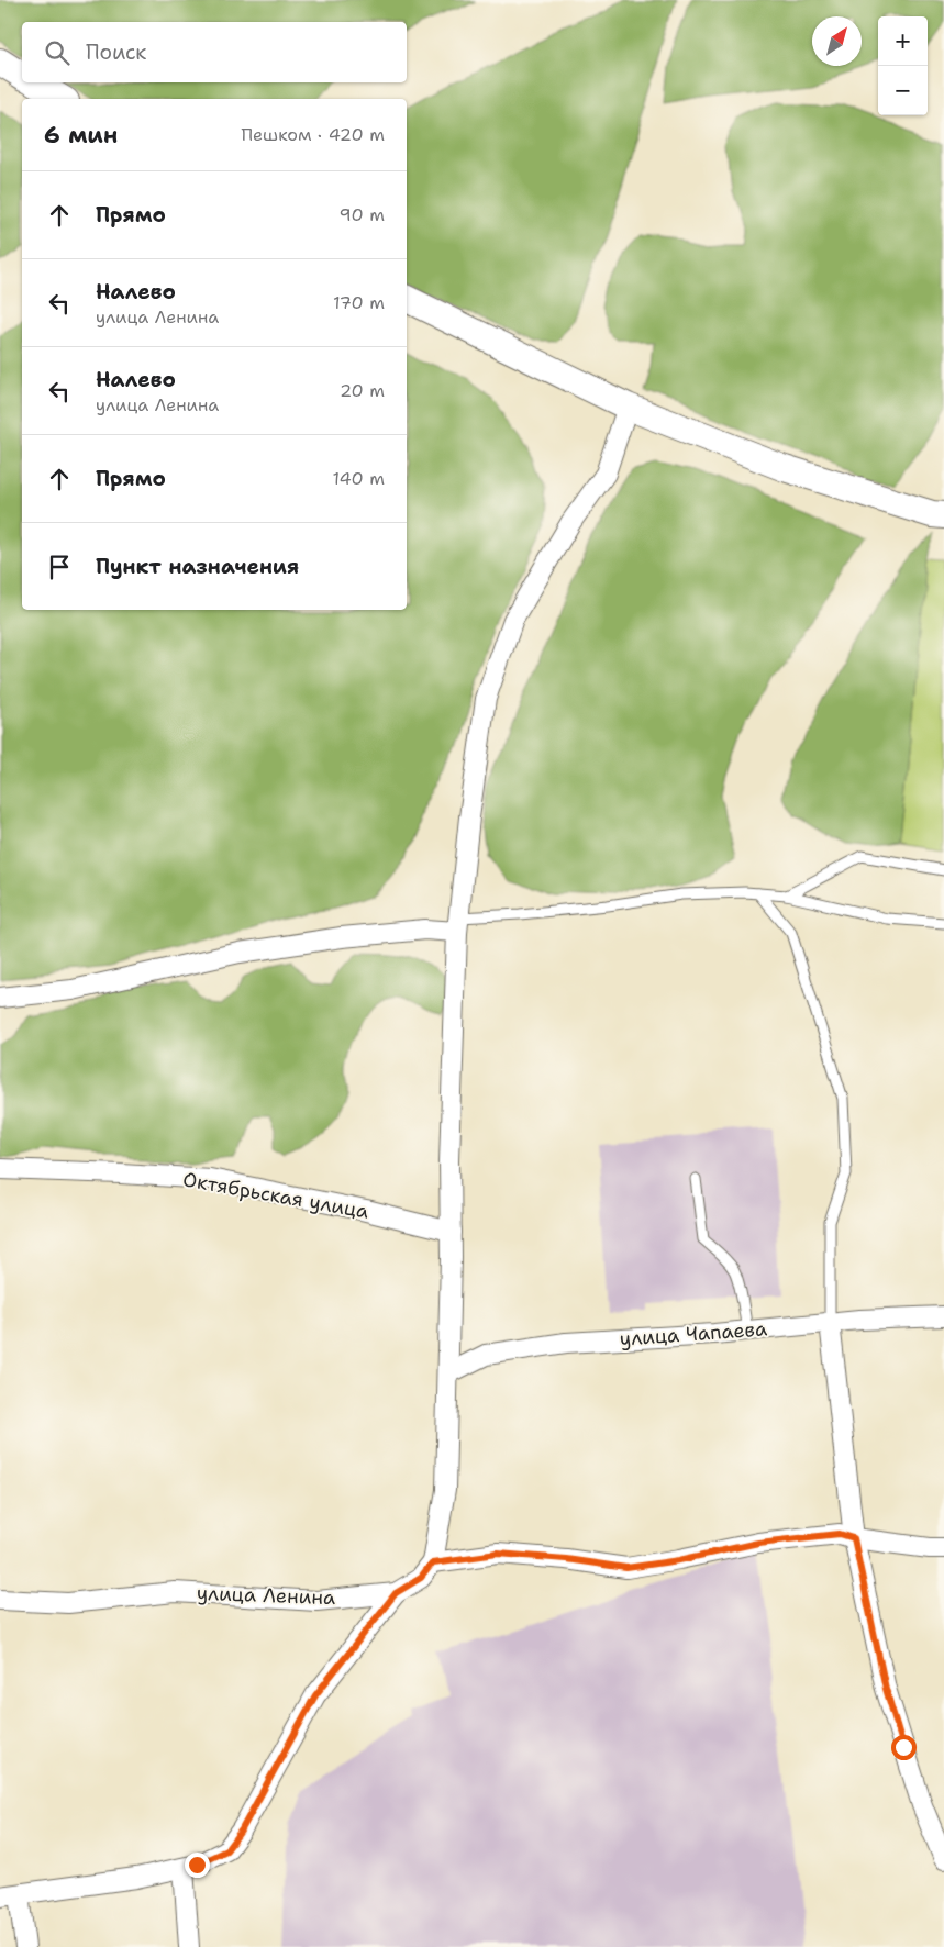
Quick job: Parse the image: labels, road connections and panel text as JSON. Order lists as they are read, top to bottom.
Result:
{
  "streets": {
    "street": ["Октябрьская улица", "улица Чапаева", "улица Ленина"]
  },
  "north": "top right",
  "page": {
    "map_buttons": ["+", "−"],
    "search": "Поиск",
    "heading": ["6 мин", "Пешком · 420 m"],
    "list": [
      ["Прямо", "90 m"],
      ["Налево", "улица Ленина", "170 m"],
      ["Налево", "улица Ленина", "20 m"],
      ["Прямо", "140 m"],
      "Пункт назначения"
    ]
  }
}
